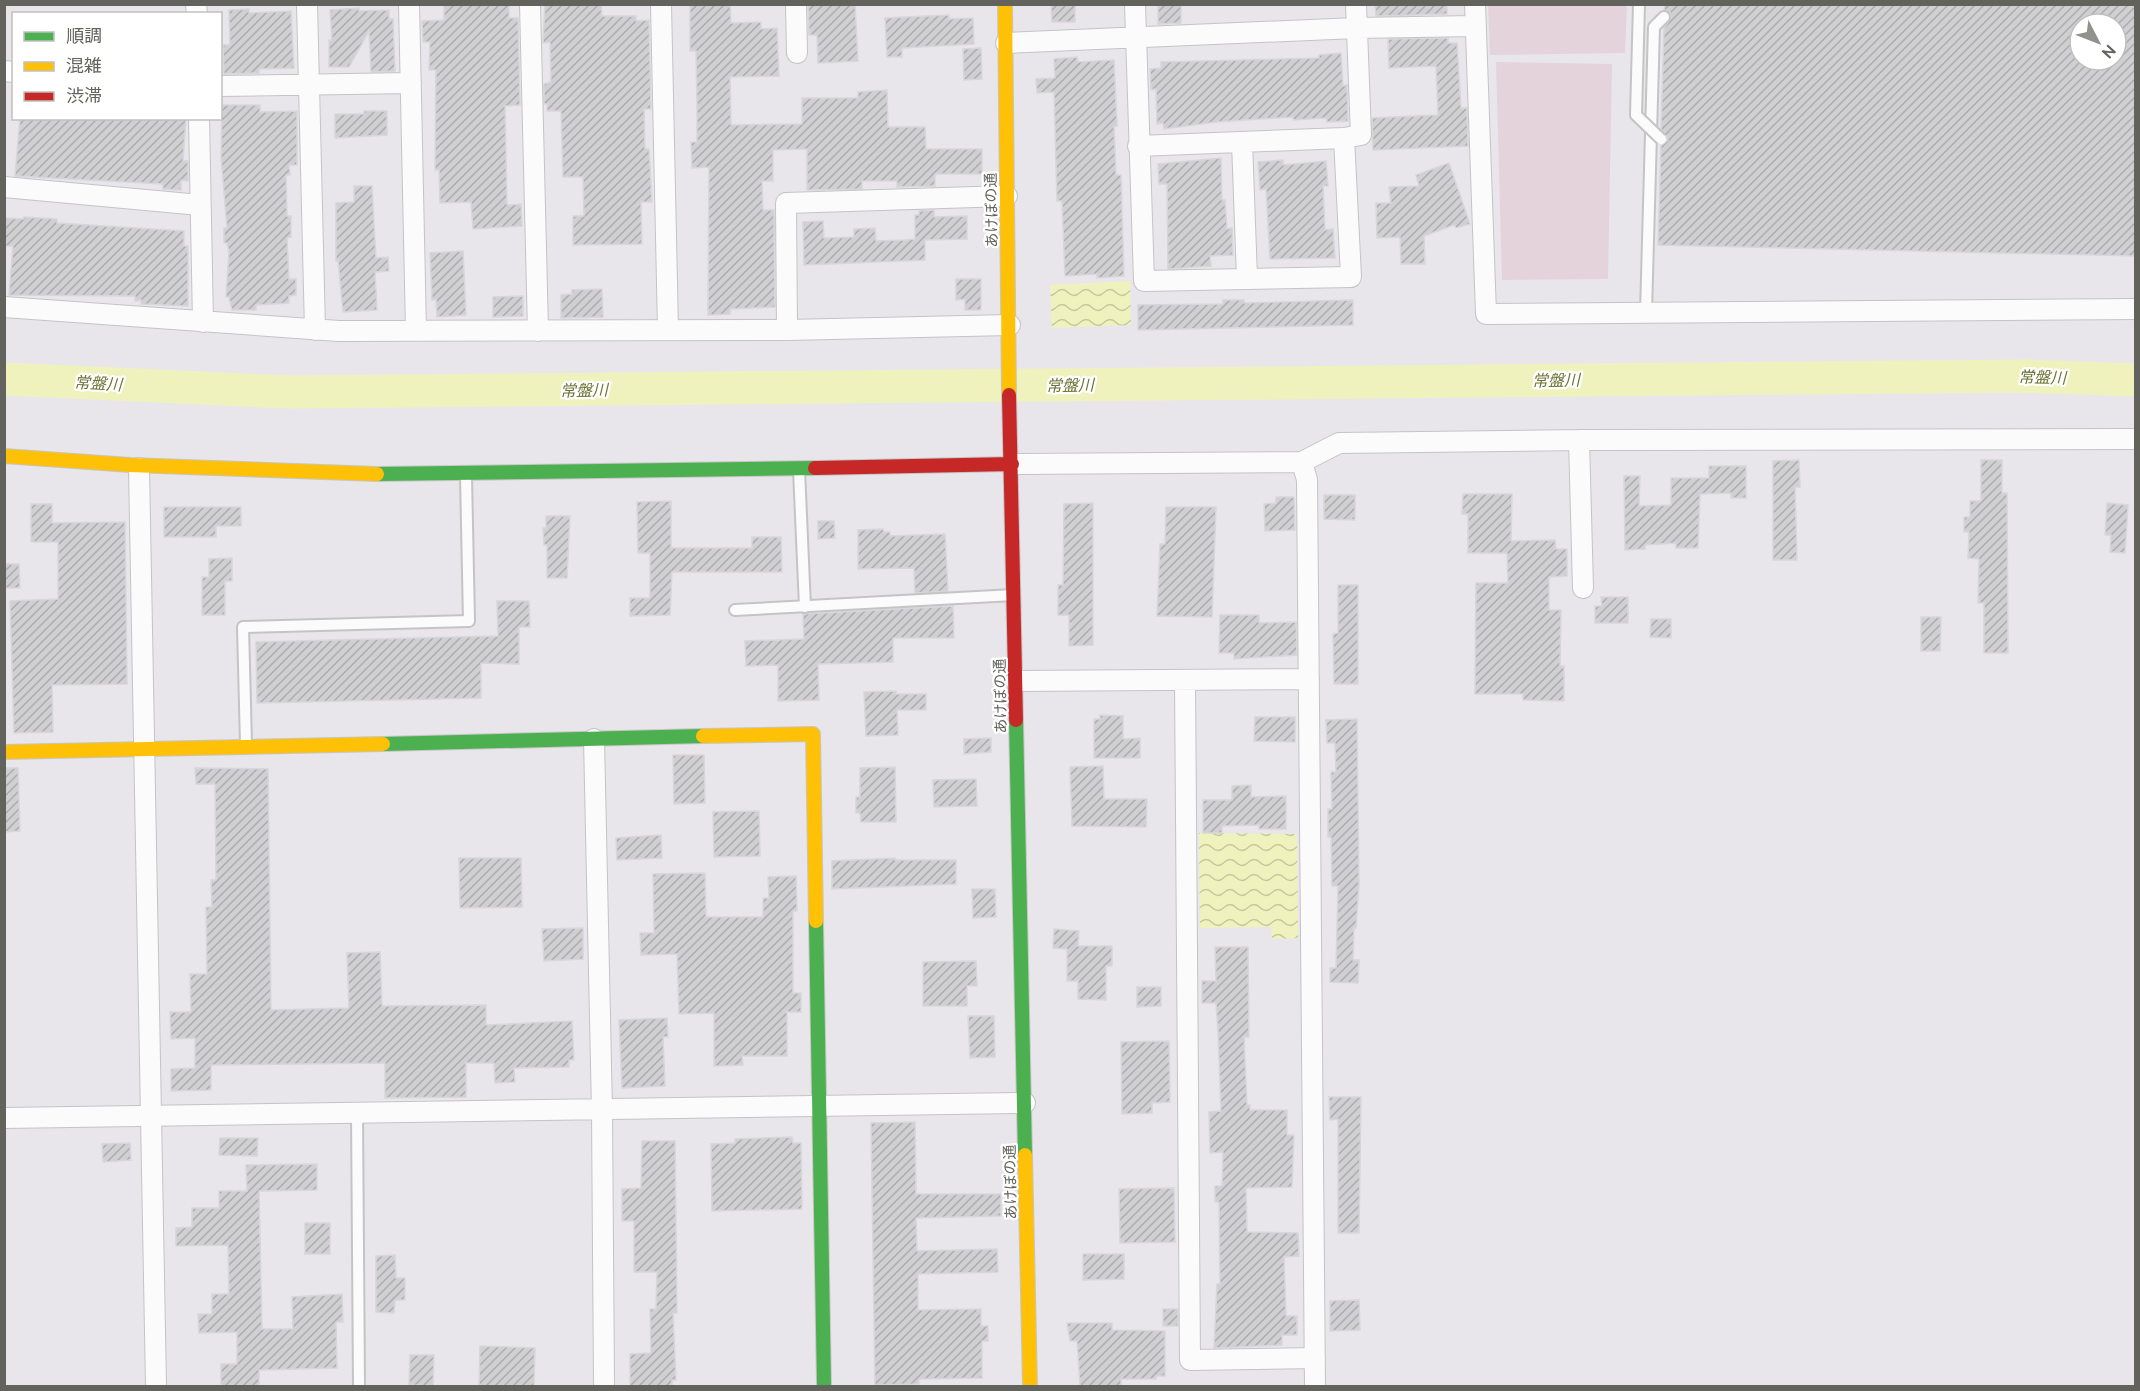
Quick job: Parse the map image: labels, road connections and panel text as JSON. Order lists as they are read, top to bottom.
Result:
{
  "streets": {
    "street": ["あけぼの通"]
  },
  "water": ["常盤川"],
  "legend": ["順調", "混雑", "渋滞"],
  "north": "bottom right"
}
